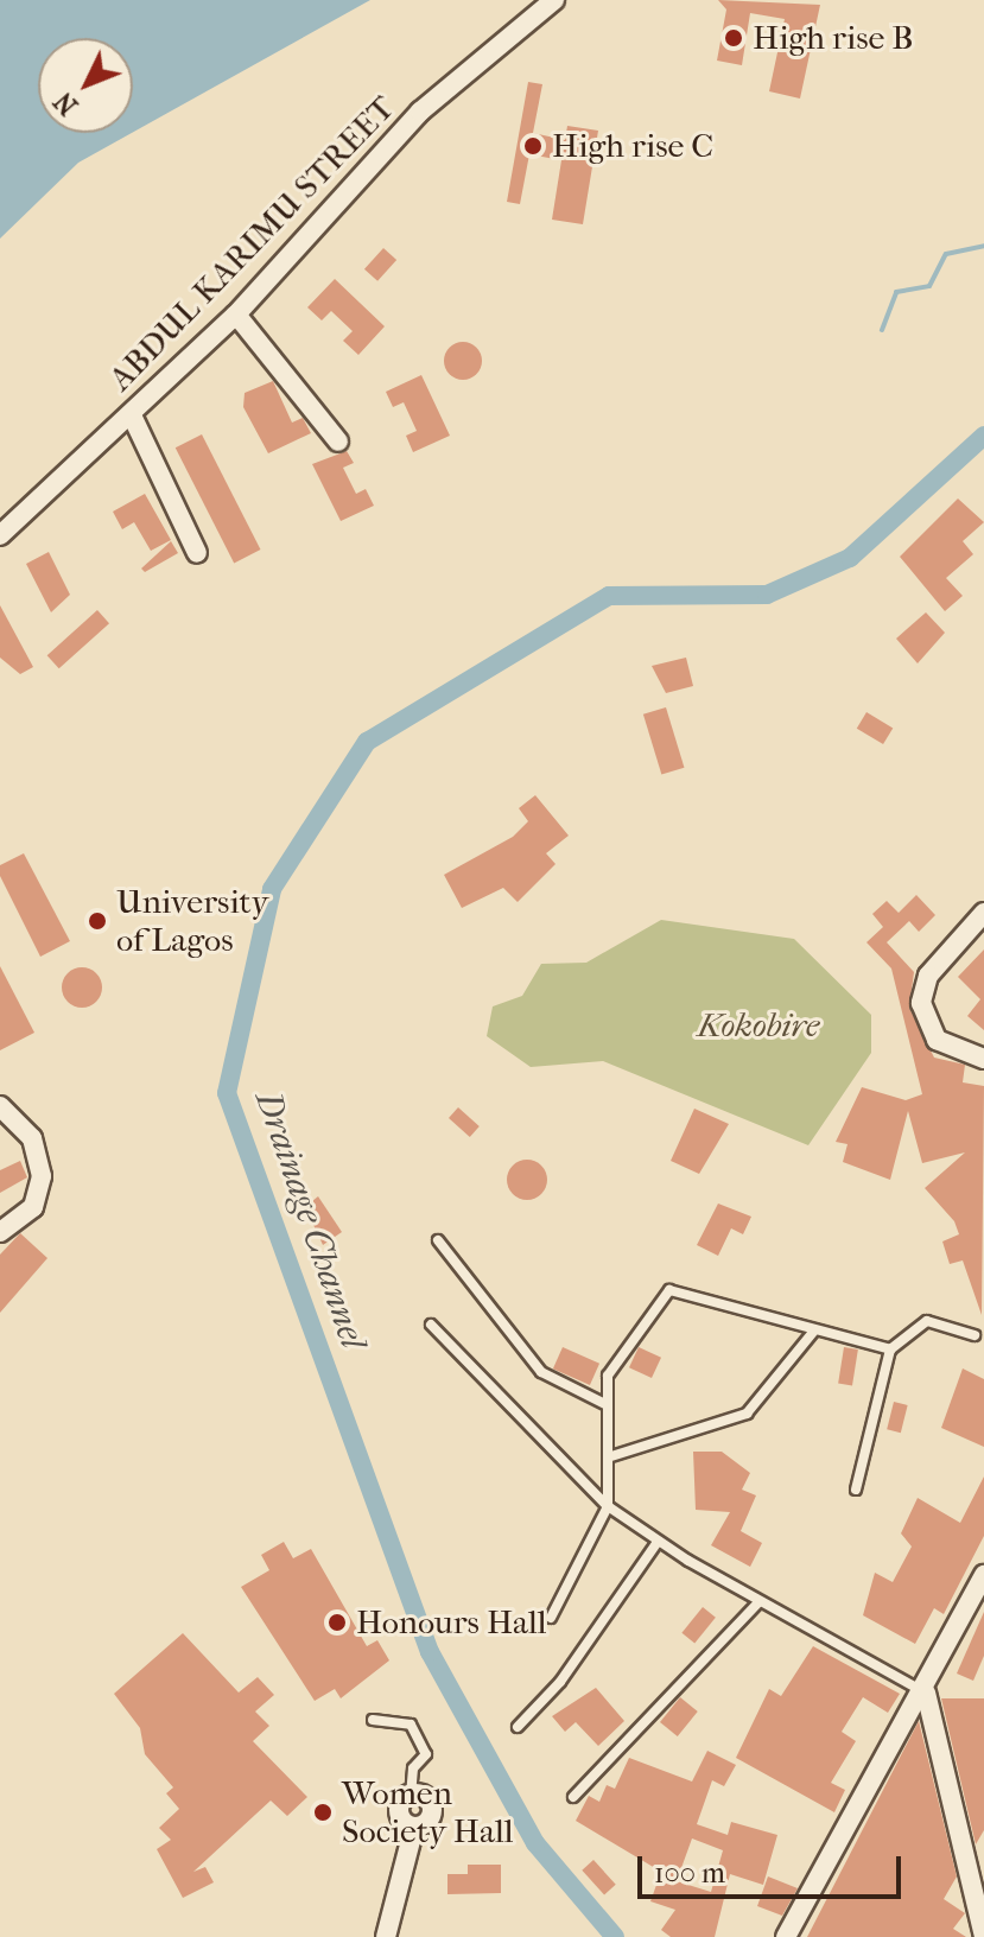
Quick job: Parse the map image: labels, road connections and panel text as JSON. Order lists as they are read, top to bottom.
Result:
{
  "streets": {
    "street": ["ABDUL KARIMU STREET"]
  },
  "water": ["Drainage Channel"],
  "parks": ["Kokobire"],
  "places": [
    "High rise B",
    "High rise C",
    "University of Lagos",
    "Honours Hall",
    "Women Society Hall"
  ],
  "scale_bar": "100 m",
  "north": "bottom left"
}
